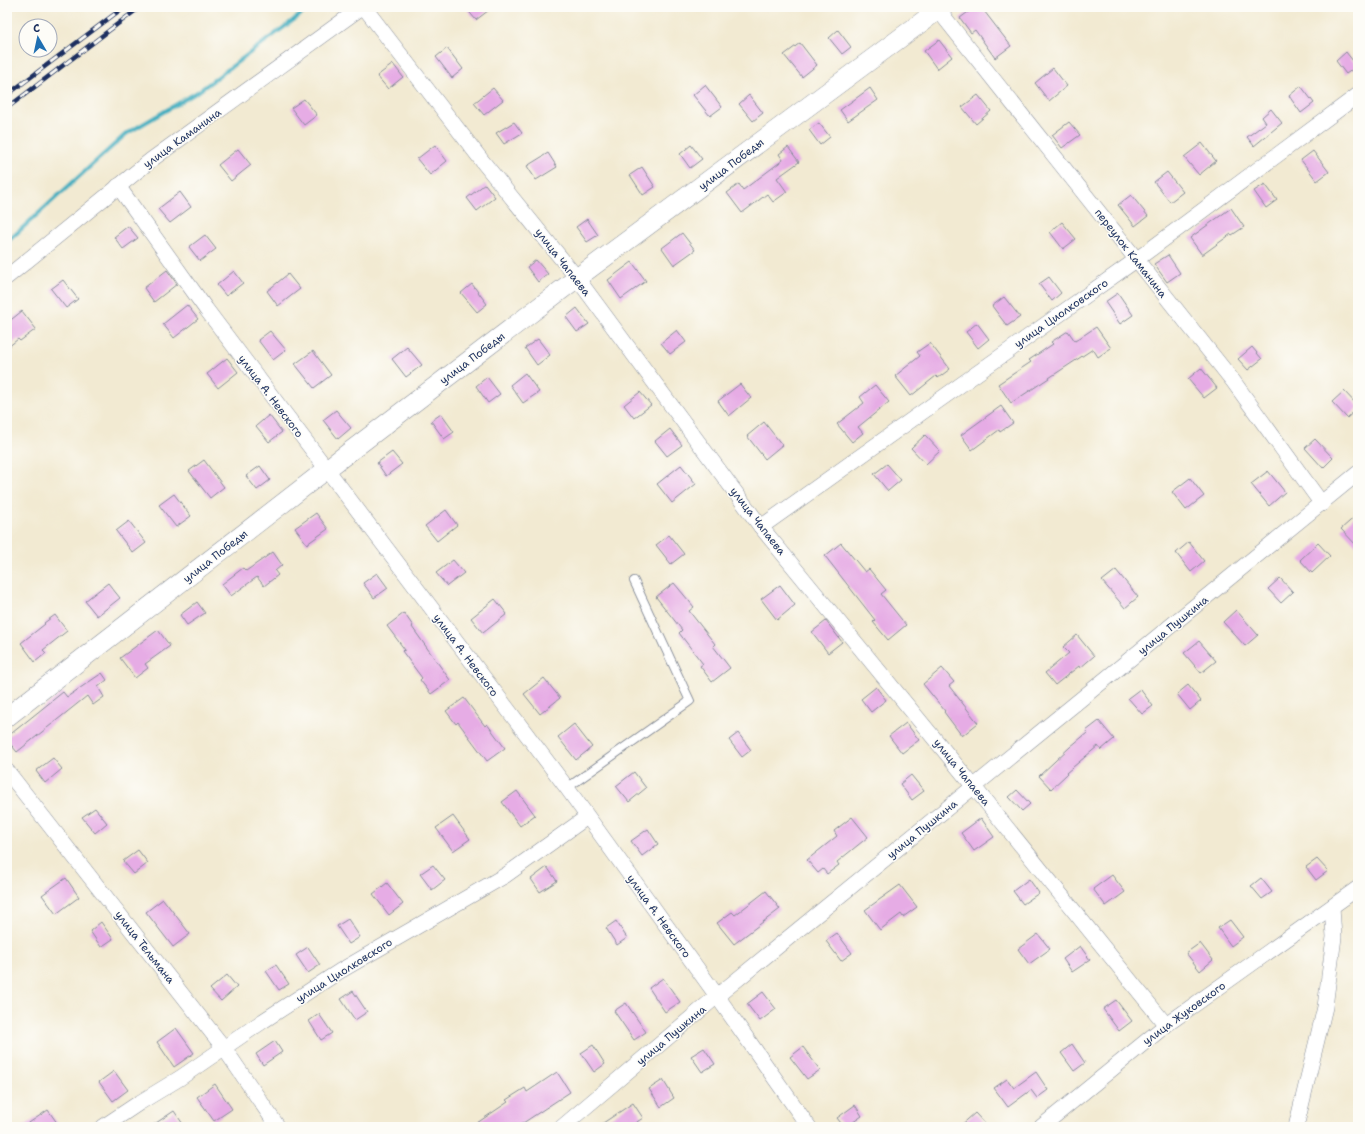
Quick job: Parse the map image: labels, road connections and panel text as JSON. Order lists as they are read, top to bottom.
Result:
{
  "streets": {
    "street": [
      "улица Каманина",
      "улица Победы",
      "переулок Каманина",
      "улица Чапаева",
      "улица Циолковского",
      "улица А. Невского",
      "улица Пушкина",
      "улица Тельмана",
      "улица Жуковского"
    ]
  },
  "crossings": [
    ["улица Каманина", "улица Чапаева"],
    ["улица Каманина", "улица А. Невского"],
    ["улица Победы", "переулок Каманина"],
    ["улица Победы", "улица Чапаева"],
    ["улица Победы", "улица А. Невского"],
    ["переулок Каманина", "улица Циолковского"],
    ["переулок Каманина", "улица Пушкина"],
    ["улица Чапаева", "улица Циолковского"],
    ["улица Чапаева", "улица Пушкина"],
    ["улица Чапаева", "улица Жуковского"],
    ["улица Циолковского", "улица А. Невского"],
    ["улица Циолковского", "улица Тельмана"],
    ["улица А. Невского", "улица Пушкина"]
  ],
  "north": "top"
}
